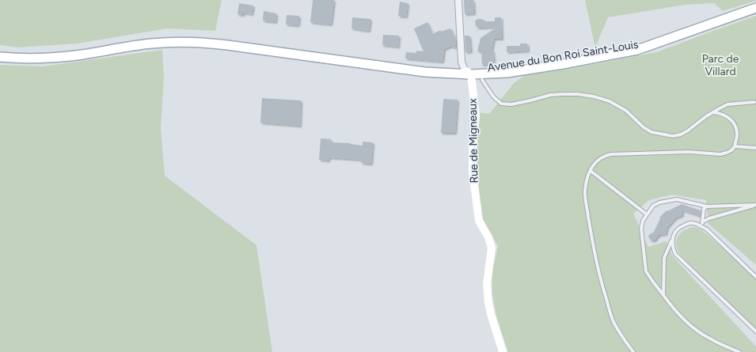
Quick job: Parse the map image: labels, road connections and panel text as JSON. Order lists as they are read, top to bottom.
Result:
{
  "streets": {
    "main road": ["Avenue du Bon Roi Saint-Louis"],
    "street": ["Rue de Migneaux"]
  },
  "crossings": [
    ["Avenue du Bon Roi Saint-Louis", "Rue de Migneaux"]
  ],
  "parks": ["Parc de Villard"]
}
